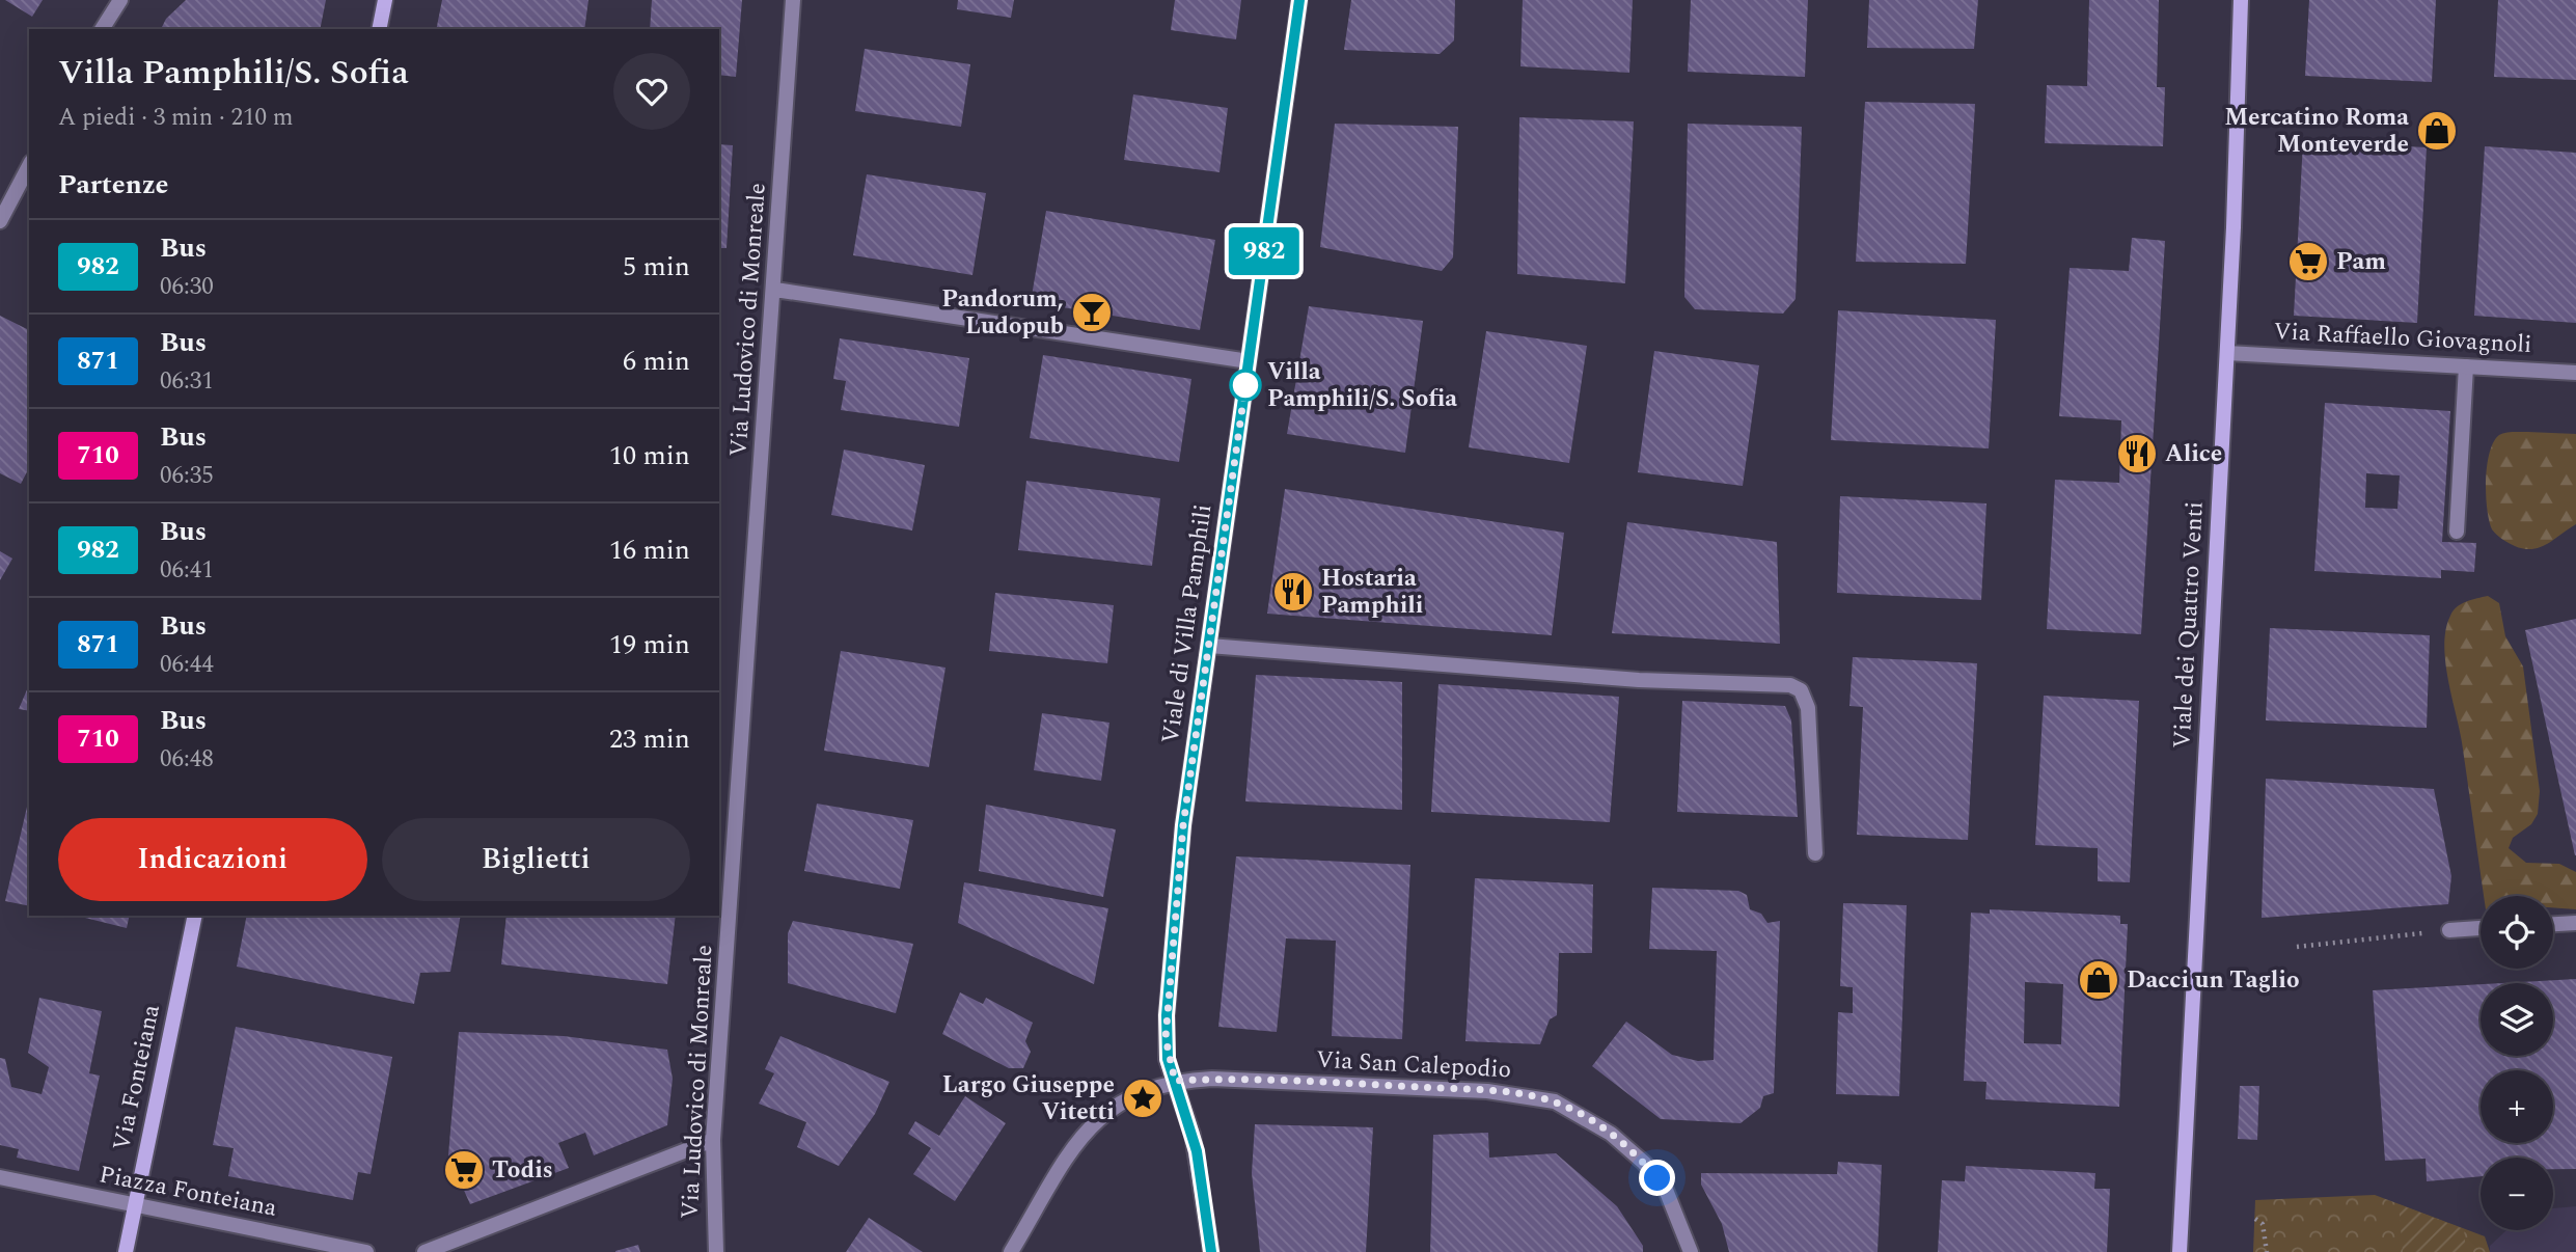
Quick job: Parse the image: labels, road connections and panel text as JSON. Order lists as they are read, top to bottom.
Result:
{
  "streets": {
    "street": [
      "Via Ludovico di Monreale",
      "Via Raffaello Giovagnoli",
      "Viale di Villa Pamphili",
      "Viale dei Quattro Venti",
      "Via San Calepodio",
      "Via Fonteiana",
      "Piazza Fonteiana"
    ]
  },
  "crossings": [
    ["Via Raffaello Giovagnoli", "Viale dei Quattro Venti"],
    ["Viale di Villa Pamphili", "Via San Calepodio"],
    ["Via Fonteiana", "Piazza Fonteiana"]
  ],
  "places": {
    "shop": ["Mercatino Roma Monteverde", "Dacci un Taglio"],
    "supermarket": ["Pam", "Todis"],
    "bar": ["Pandorum, Ludopub"],
    "other": ["Villa Pamphili/S. Sofia"],
    "restaurant": ["Alice", "Hostaria Pamphili"],
    "place": ["Largo Giuseppe Vitetti"]
  },
  "lines": ["bus line 982"],
  "page": {
    "on_map": "982",
    "heading": [
      ["Villa Pamphili/S. Sofia", "A piedi · 3 min · 210 m"],
      "Partenze"
    ],
    "list": [
      {
        "mark": "982",
        "name": "Bus",
        "note": "06:30",
        "value": "5 min"
      },
      {
        "mark": "871",
        "name": "Bus",
        "note": "06:31",
        "value": "6 min"
      },
      {
        "mark": "710",
        "name": "Bus",
        "note": "06:35",
        "value": "10 min"
      },
      {
        "mark": "982",
        "name": "Bus",
        "note": "06:41",
        "value": "16 min"
      },
      {
        "mark": "871",
        "name": "Bus",
        "note": "06:44",
        "value": "19 min"
      },
      {
        "mark": "710",
        "name": "Bus",
        "note": "06:48",
        "value": "23 min"
      }
    ],
    "buttons": ["Indicazioni", "Biglietti"],
    "map_buttons": ["+", "−"]
  }
}
